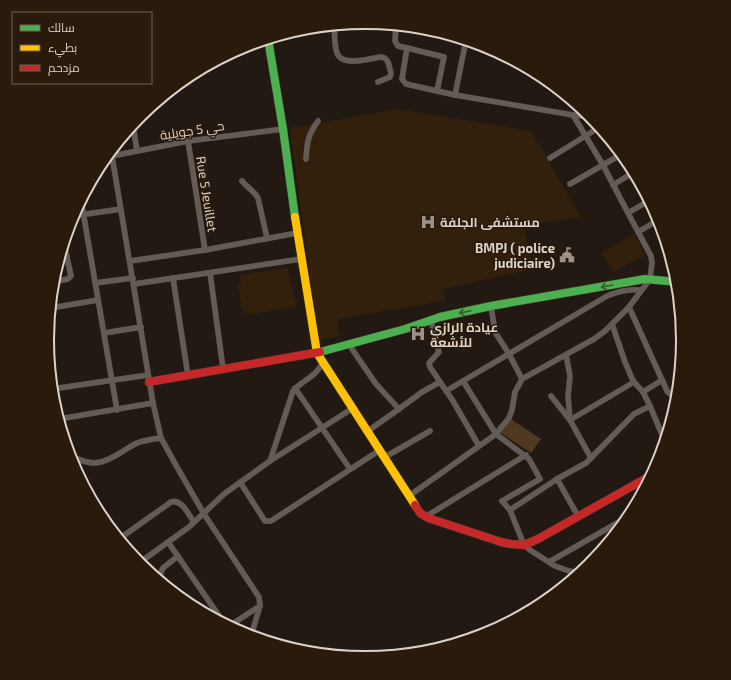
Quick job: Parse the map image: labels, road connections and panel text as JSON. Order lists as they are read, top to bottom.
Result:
{
  "streets": {
    "street": ["حي 5 جويلية", "Rue 5 Jeuillet"]
  },
  "crossings": [
    ["حي 5 جويلية", "Rue 5 Jeuillet"]
  ],
  "places": {
    "hospital": ["مستشفى الجلفة", "عيادة الرازي للأشعة"],
    "public building": ["BMPJ ( police judiciaire)"]
  },
  "legend": ["سالك", "بطيء", "مزدحم"]
}
